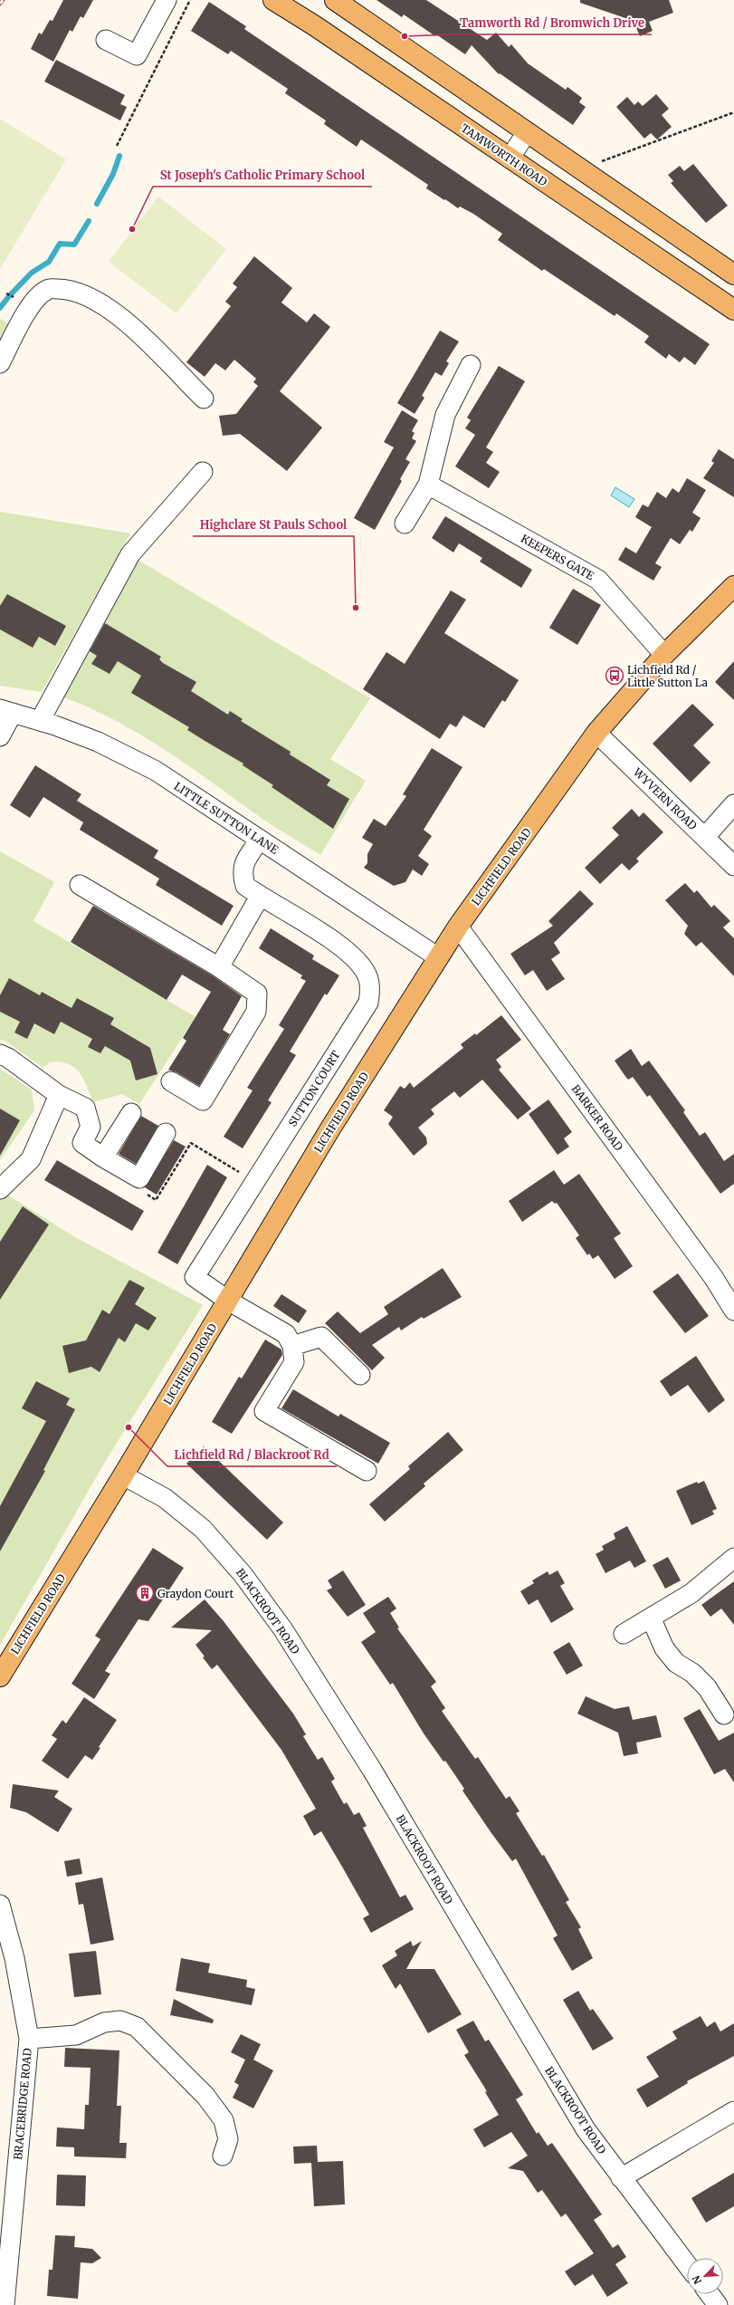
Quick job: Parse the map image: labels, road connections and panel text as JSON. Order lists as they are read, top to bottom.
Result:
{
  "streets": {
    "main road": ["TAMWORTH ROAD", "LICHFIELD ROAD"],
    "street": [
      "KEEPERS GATE",
      "WYVERN ROAD",
      "LITTLE SUTTON LANE",
      "SUTTON COURT",
      "BARKER ROAD",
      "BLACKROOT ROAD",
      "BRACEBRIDGE ROAD"
    ]
  },
  "crossings": [
    ["KEEPERS GATE", "LICHFIELD ROAD"],
    ["WYVERN ROAD", "LICHFIELD ROAD"],
    ["LITTLE SUTTON LANE", "LICHFIELD ROAD"],
    ["LITTLE SUTTON LANE", "SUTTON COURT"],
    ["LICHFIELD ROAD", "SUTTON COURT"],
    ["LICHFIELD ROAD", "BARKER ROAD"],
    ["LICHFIELD ROAD", "BLACKROOT ROAD"]
  ],
  "places": {
    "other": [
      "Tamworth Rd / Bromwich Drive",
      "St Joseph's Catholic Primary School",
      "Highclare St Pauls School",
      "Lichfield Rd / Blackroot Rd"
    ],
    "bus stop": ["Lichfield Rd / Little Sutton La"],
    "building": ["Graydon Court"]
  },
  "north": "bottom left"
}
